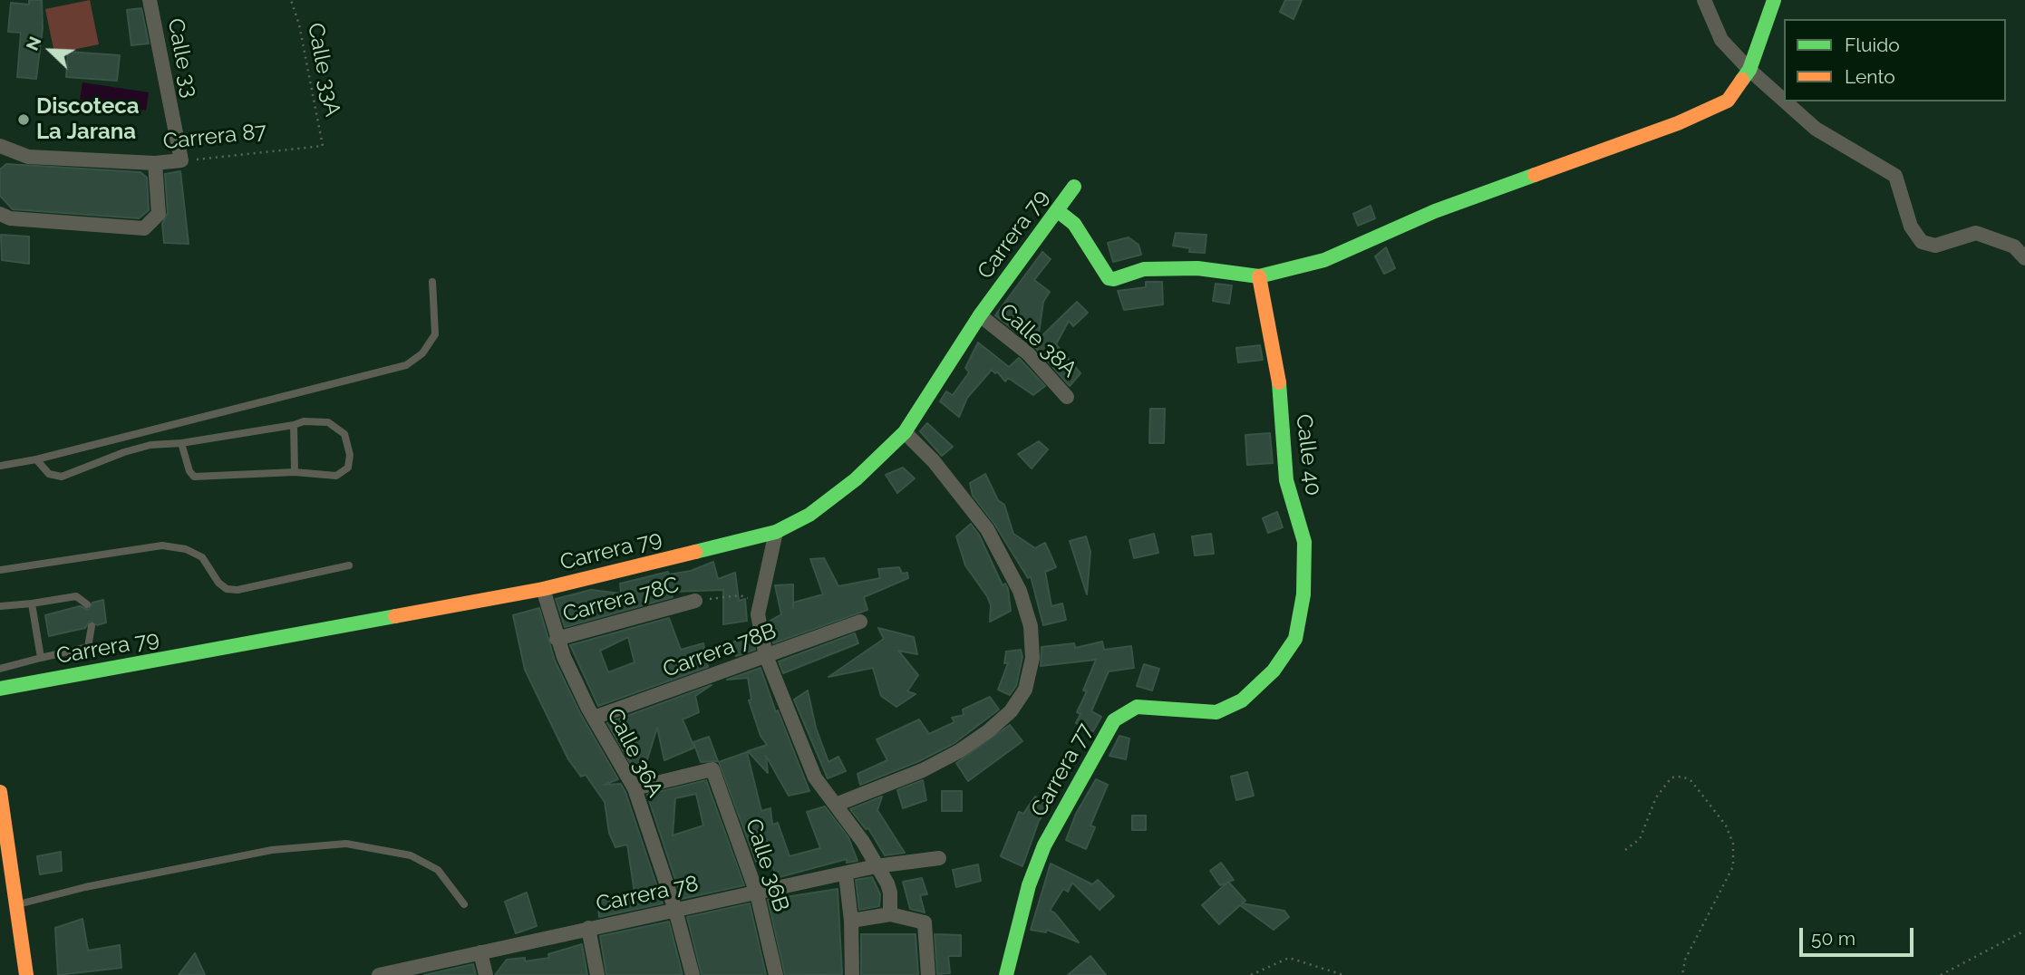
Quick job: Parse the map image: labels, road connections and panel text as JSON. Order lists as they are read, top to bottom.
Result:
{
  "streets": {
    "main road": ["Carrera 79", "Calle 40", "Carrera 77"],
    "street": [
      "Calle 33",
      "Carrera 87",
      "Calle 38A",
      "Carrera 78C",
      "Carrera 78B",
      "Calle 36A",
      "Calle 36B",
      "Carrera 78"
    ],
    "path": ["Calle 33A"]
  },
  "crossings": [
    ["Calle 33", "Carrera 87"],
    ["Calle 33A", "Carrera 87"],
    ["Carrera 79", "Calle 38A"],
    ["Carrera 79", "Calle 36A"],
    ["Calle 40", "Carrera 77"],
    ["Carrera 78C", "Calle 36A"],
    ["Carrera 78B", "Calle 36A"],
    ["Calle 36A", "Calle 36B"],
    ["Calle 36A", "Carrera 78"],
    ["Calle 36B", "Carrera 78"]
  ],
  "places": ["Discoteca La Jarana"],
  "legend": ["Fluido", "Lento"],
  "scale_bar": "50 m",
  "north": "top left"
}
